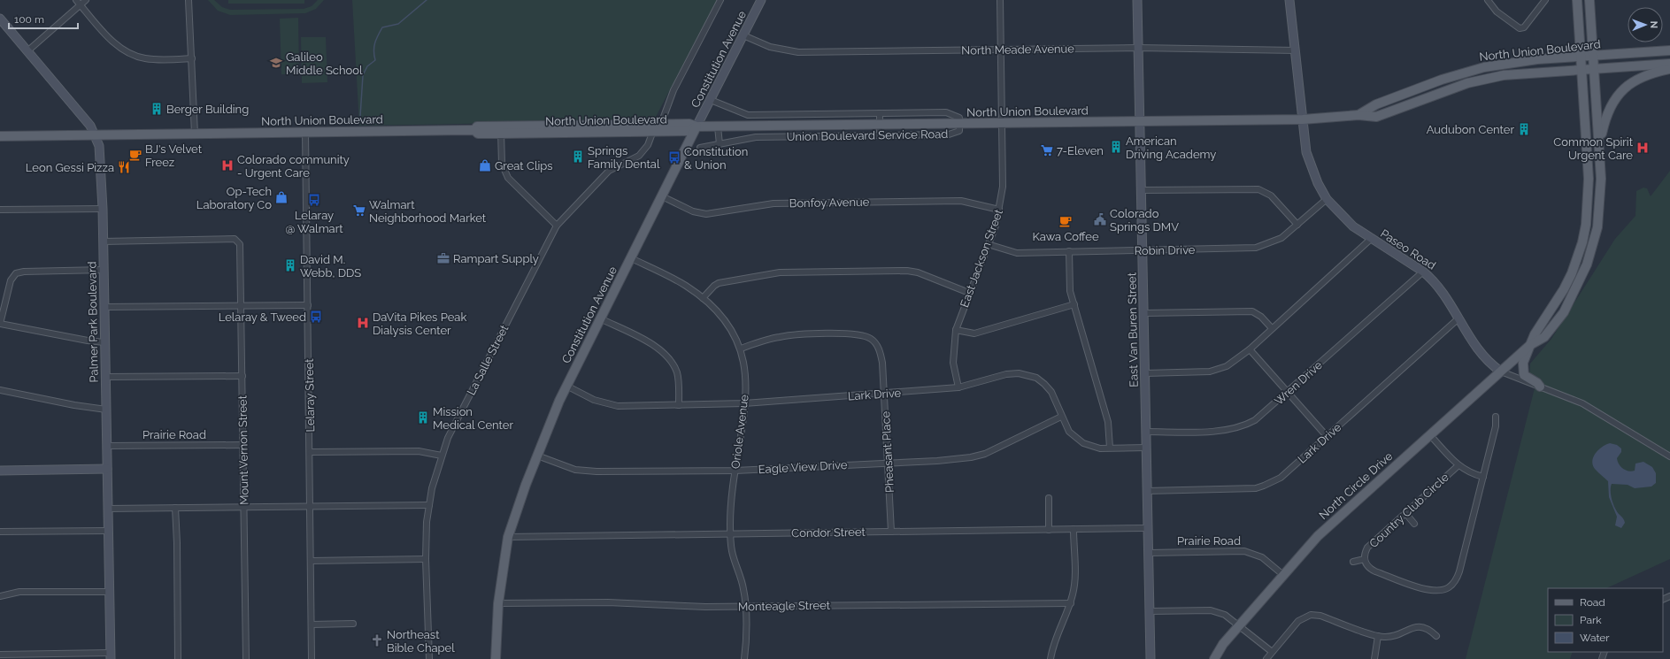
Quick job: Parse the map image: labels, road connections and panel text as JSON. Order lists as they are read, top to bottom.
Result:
{
  "streets": {
    "main road": ["North Union Boulevard", "Constitution Avenue", "North Circle Drive"],
    "street": [
      "North Meade Avenue",
      "Union Boulevard Service Road",
      "Bonfoy Avenue",
      "Paseo Road",
      "Robin Drive",
      "East Jackson Street",
      "Palmer Park Boulevard",
      "East Van Buren Street",
      "La Salle Street",
      "Wren Drive",
      "Lark Drive",
      "Lelaray Street",
      "Oriole Avenue",
      "Prairie Road",
      "Mount Vernon Street",
      "Pheasant Place",
      "Eagle View Drive",
      "Country Club Circle",
      "Condor Street",
      "Monteagle Street"
    ]
  },
  "crossings": [
    ["North Meade Avenue", "Constitution Avenue"],
    ["North Meade Avenue", "Paseo Road"],
    ["North Meade Avenue", "East Jackson Street"],
    ["North Meade Avenue", "East Van Buren Street"],
    ["North Union Boulevard", "Constitution Avenue"],
    ["North Union Boulevard", "Union Boulevard Service Road"],
    ["North Union Boulevard", "Paseo Road"],
    ["North Union Boulevard", "East Jackson Street"],
    ["North Union Boulevard", "Palmer Park Boulevard"],
    ["North Union Boulevard", "East Van Buren Street"],
    ["North Union Boulevard", "La Salle Street"],
    ["North Union Boulevard", "Lelaray Street"],
    ["North Union Boulevard", "North Circle Drive"],
    ["Constitution Avenue", "Union Boulevard Service Road"],
    ["Constitution Avenue", "Bonfoy Avenue"],
    ["Constitution Avenue", "Lark Drive"],
    ["Constitution Avenue", "Oriole Avenue"],
    ["Constitution Avenue", "Eagle View Drive"],
    ["Constitution Avenue", "Condor Street"],
    ["Constitution Avenue", "Monteagle Street"],
    ["Bonfoy Avenue", "East Jackson Street"],
    ["Paseo Road", "Robin Drive"],
    ["Paseo Road", "Wren Drive"],
    ["Paseo Road", "Lark Drive"],
    ["Paseo Road", "North Circle Drive"],
    ["Robin Drive", "East Jackson Street"],
    ["Robin Drive", "East Van Buren Street"],
    ["East Jackson Street", "Lark Drive"],
    ["Palmer Park Boulevard", "Prairie Road"],
    ["Palmer Park Boulevard", "Mount Vernon Street"],
    ["East Van Buren Street", "Wren Drive"],
    ["East Van Buren Street", "Lark Drive"],
    ["East Van Buren Street", "Prairie Road"],
    ["East Van Buren Street", "Condor Street"],
    ["Lark Drive", "Oriole Avenue"],
    ["Lark Drive", "Pheasant Place"],
    ["Lark Drive", "Eagle View Drive"],
    ["Oriole Avenue", "Pheasant Place"],
    ["Oriole Avenue", "Eagle View Drive"],
    ["Oriole Avenue", "Condor Street"],
    ["Oriole Avenue", "Monteagle Street"],
    ["Prairie Road", "Mount Vernon Street"],
    ["Prairie Road", "North Circle Drive"],
    ["Pheasant Place", "Eagle View Drive"],
    ["Pheasant Place", "Condor Street"],
    ["North Circle Drive", "Country Club Circle"]
  ],
  "places": {
    "school or university": ["Galileo Middle School"],
    "building": [
      "Berger Building",
      "Audubon Center",
      "American Driving Academy",
      "Springs Family Dental",
      "David M. Webb, DDS",
      "Mission Medical Center"
    ],
    "hospital": ["Common Spirit Urgent Care", "Colorado community - Urgent Care", "DaVita Pikes Peak Dialysis Center"],
    "supermarket": ["7-Eleven", "Walmart Neighborhood Market"],
    "cafe": ["BJ's Velvet Freez", "Kawa Coffee"],
    "bus stop": ["Constitution & Union", "Lelaray @ Walmart", "Lelaray & Tweed"],
    "shop": ["Great Clips", "Op-Tech Laboratory Co"],
    "restaurant": ["Leon Gessi Pizza"],
    "public building": ["Colorado Springs DMV"],
    "office": ["Rampart Supply"],
    "church": ["Northeast Bible Chapel"]
  },
  "legend": ["Road", "Park", "Water"],
  "scale_bar": "100 m",
  "north": "right"
}
